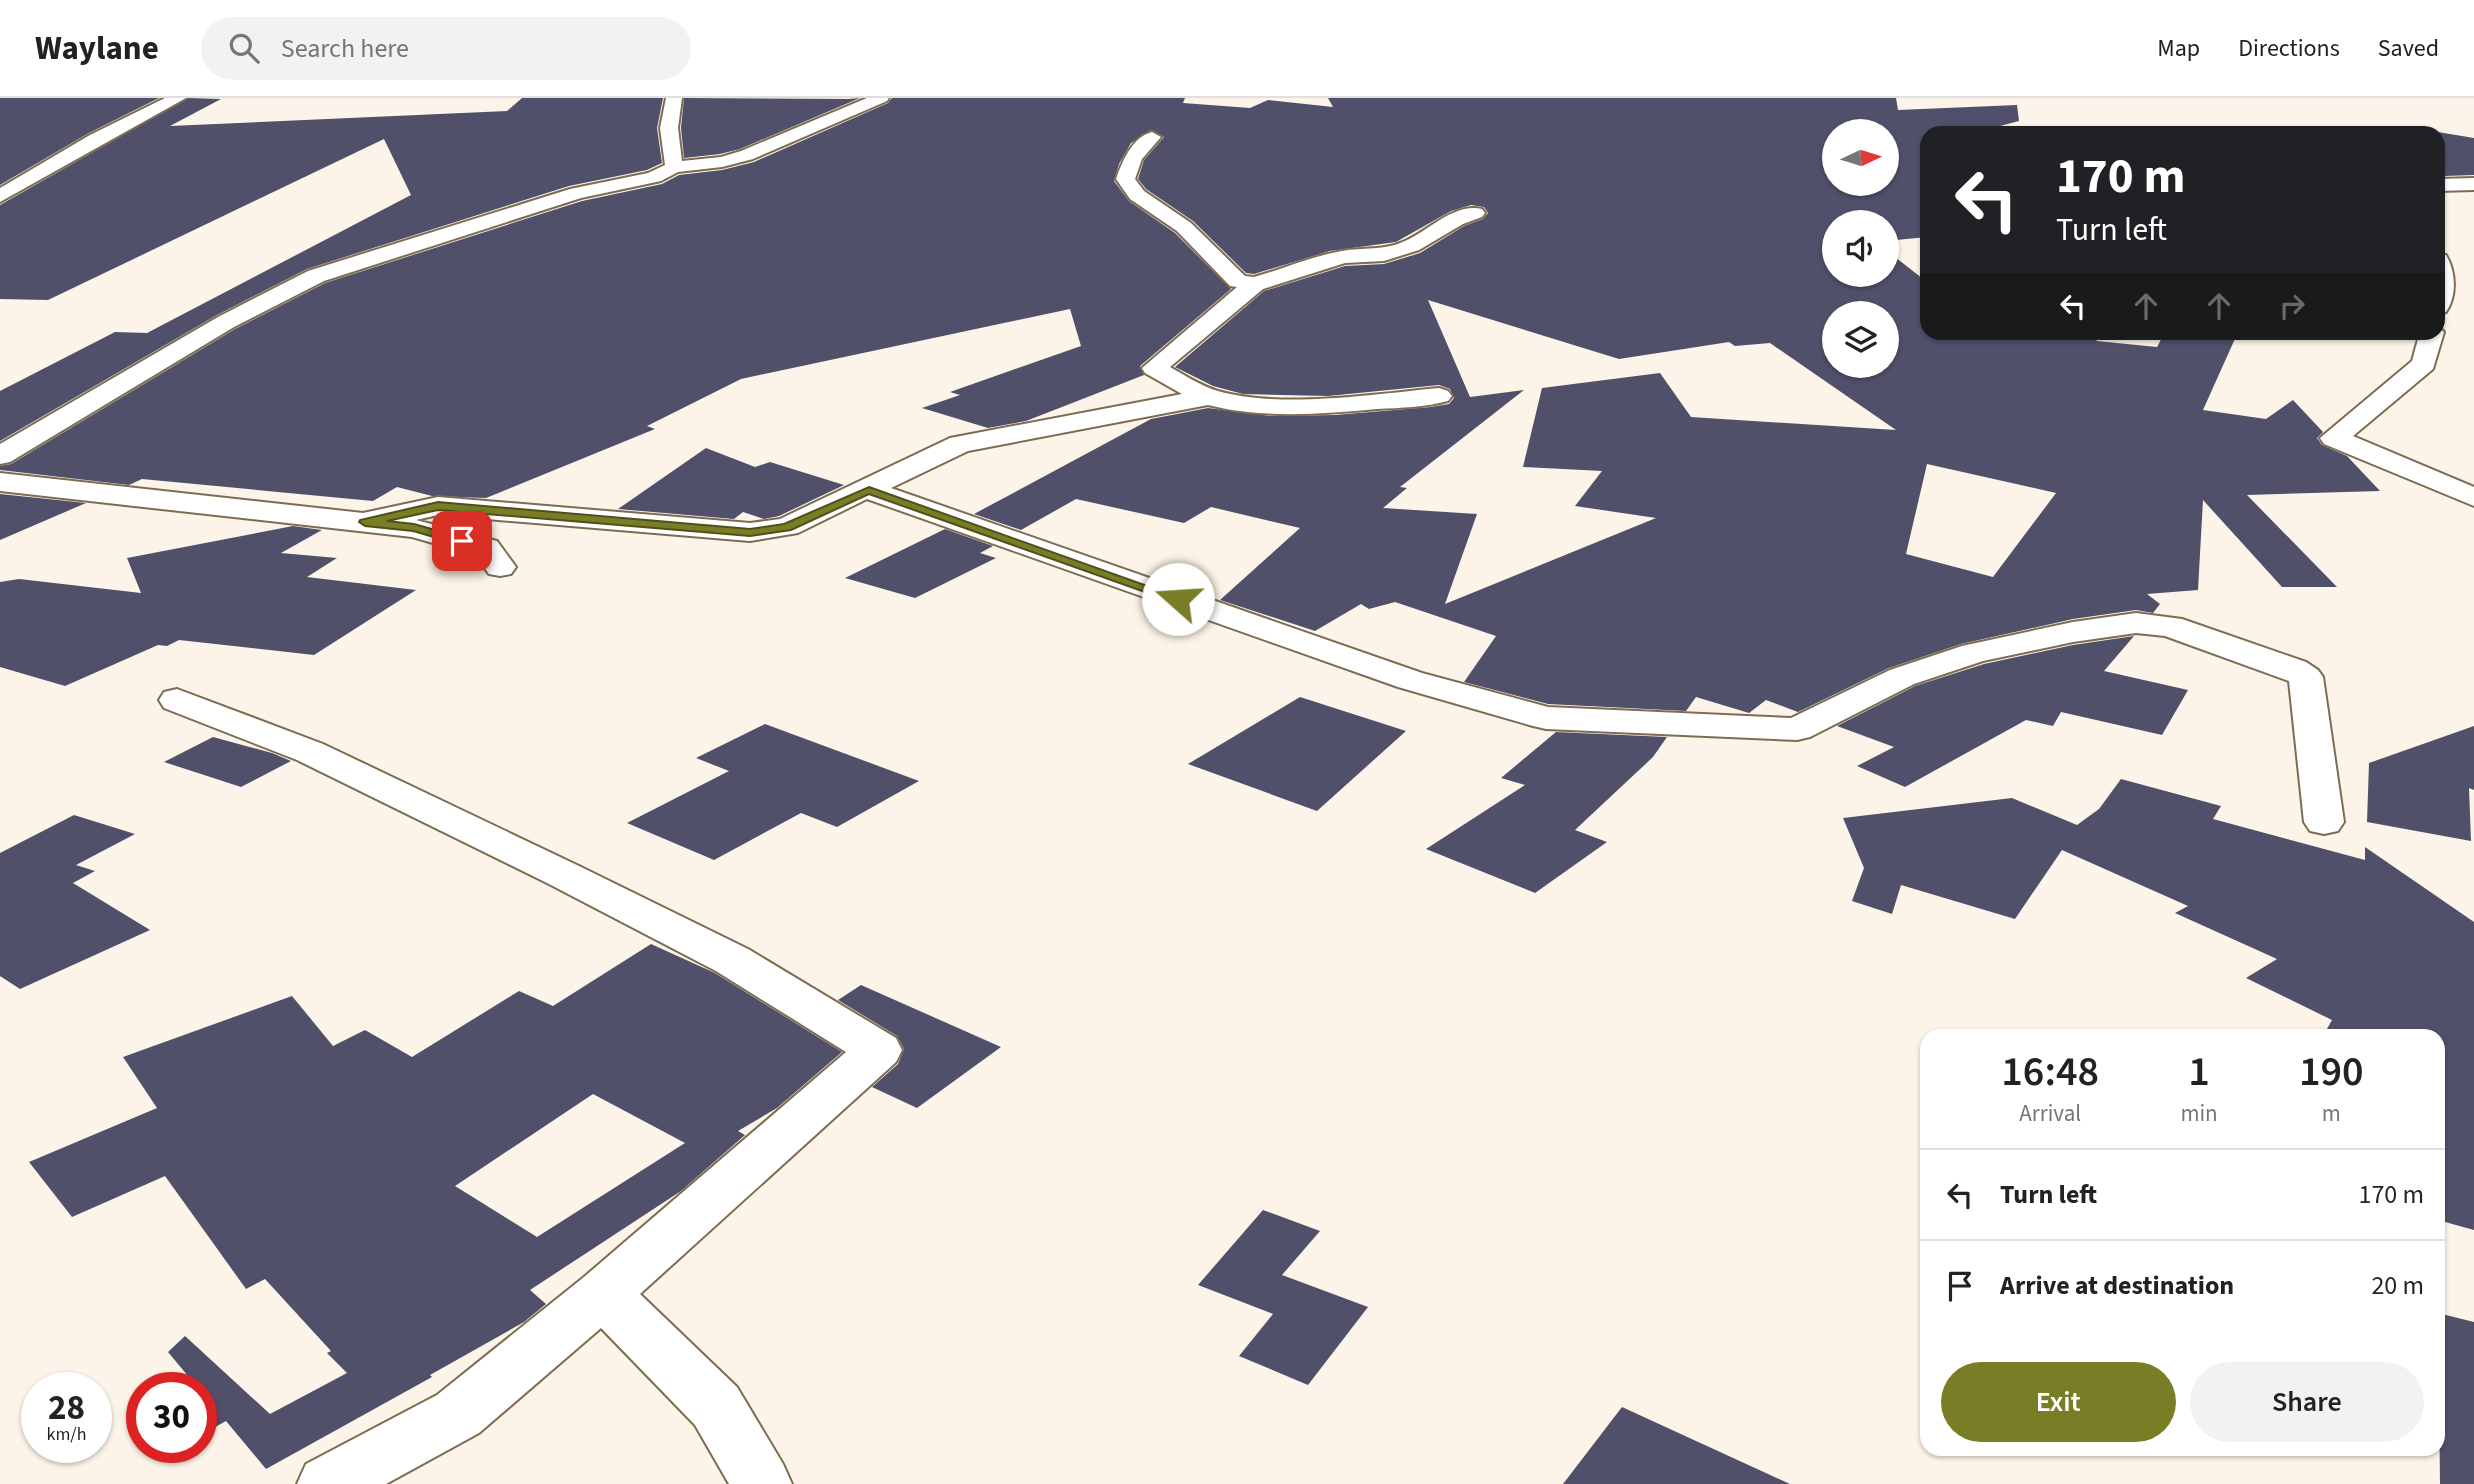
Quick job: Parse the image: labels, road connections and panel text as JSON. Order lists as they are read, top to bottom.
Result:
{
  "north": "right",
  "page": {
    "header": "Waylane",
    "search": "Search here",
    "nav": ["Map", "Directions", "Saved"],
    "turn": ["170 m", "Turn left"],
    "eta": [
      "16:48",
      "Arrival",
      "1",
      "min",
      "190",
      "m"
    ],
    "list": [
      {
        "name": "Turn left",
        "value": "170 m"
      },
      {
        "name": "Arrive at destination",
        "value": "20 m"
      }
    ],
    "buttons": ["Exit", "Share"],
    "speed": "28 km/h",
    "limit": "30"
  }
}
